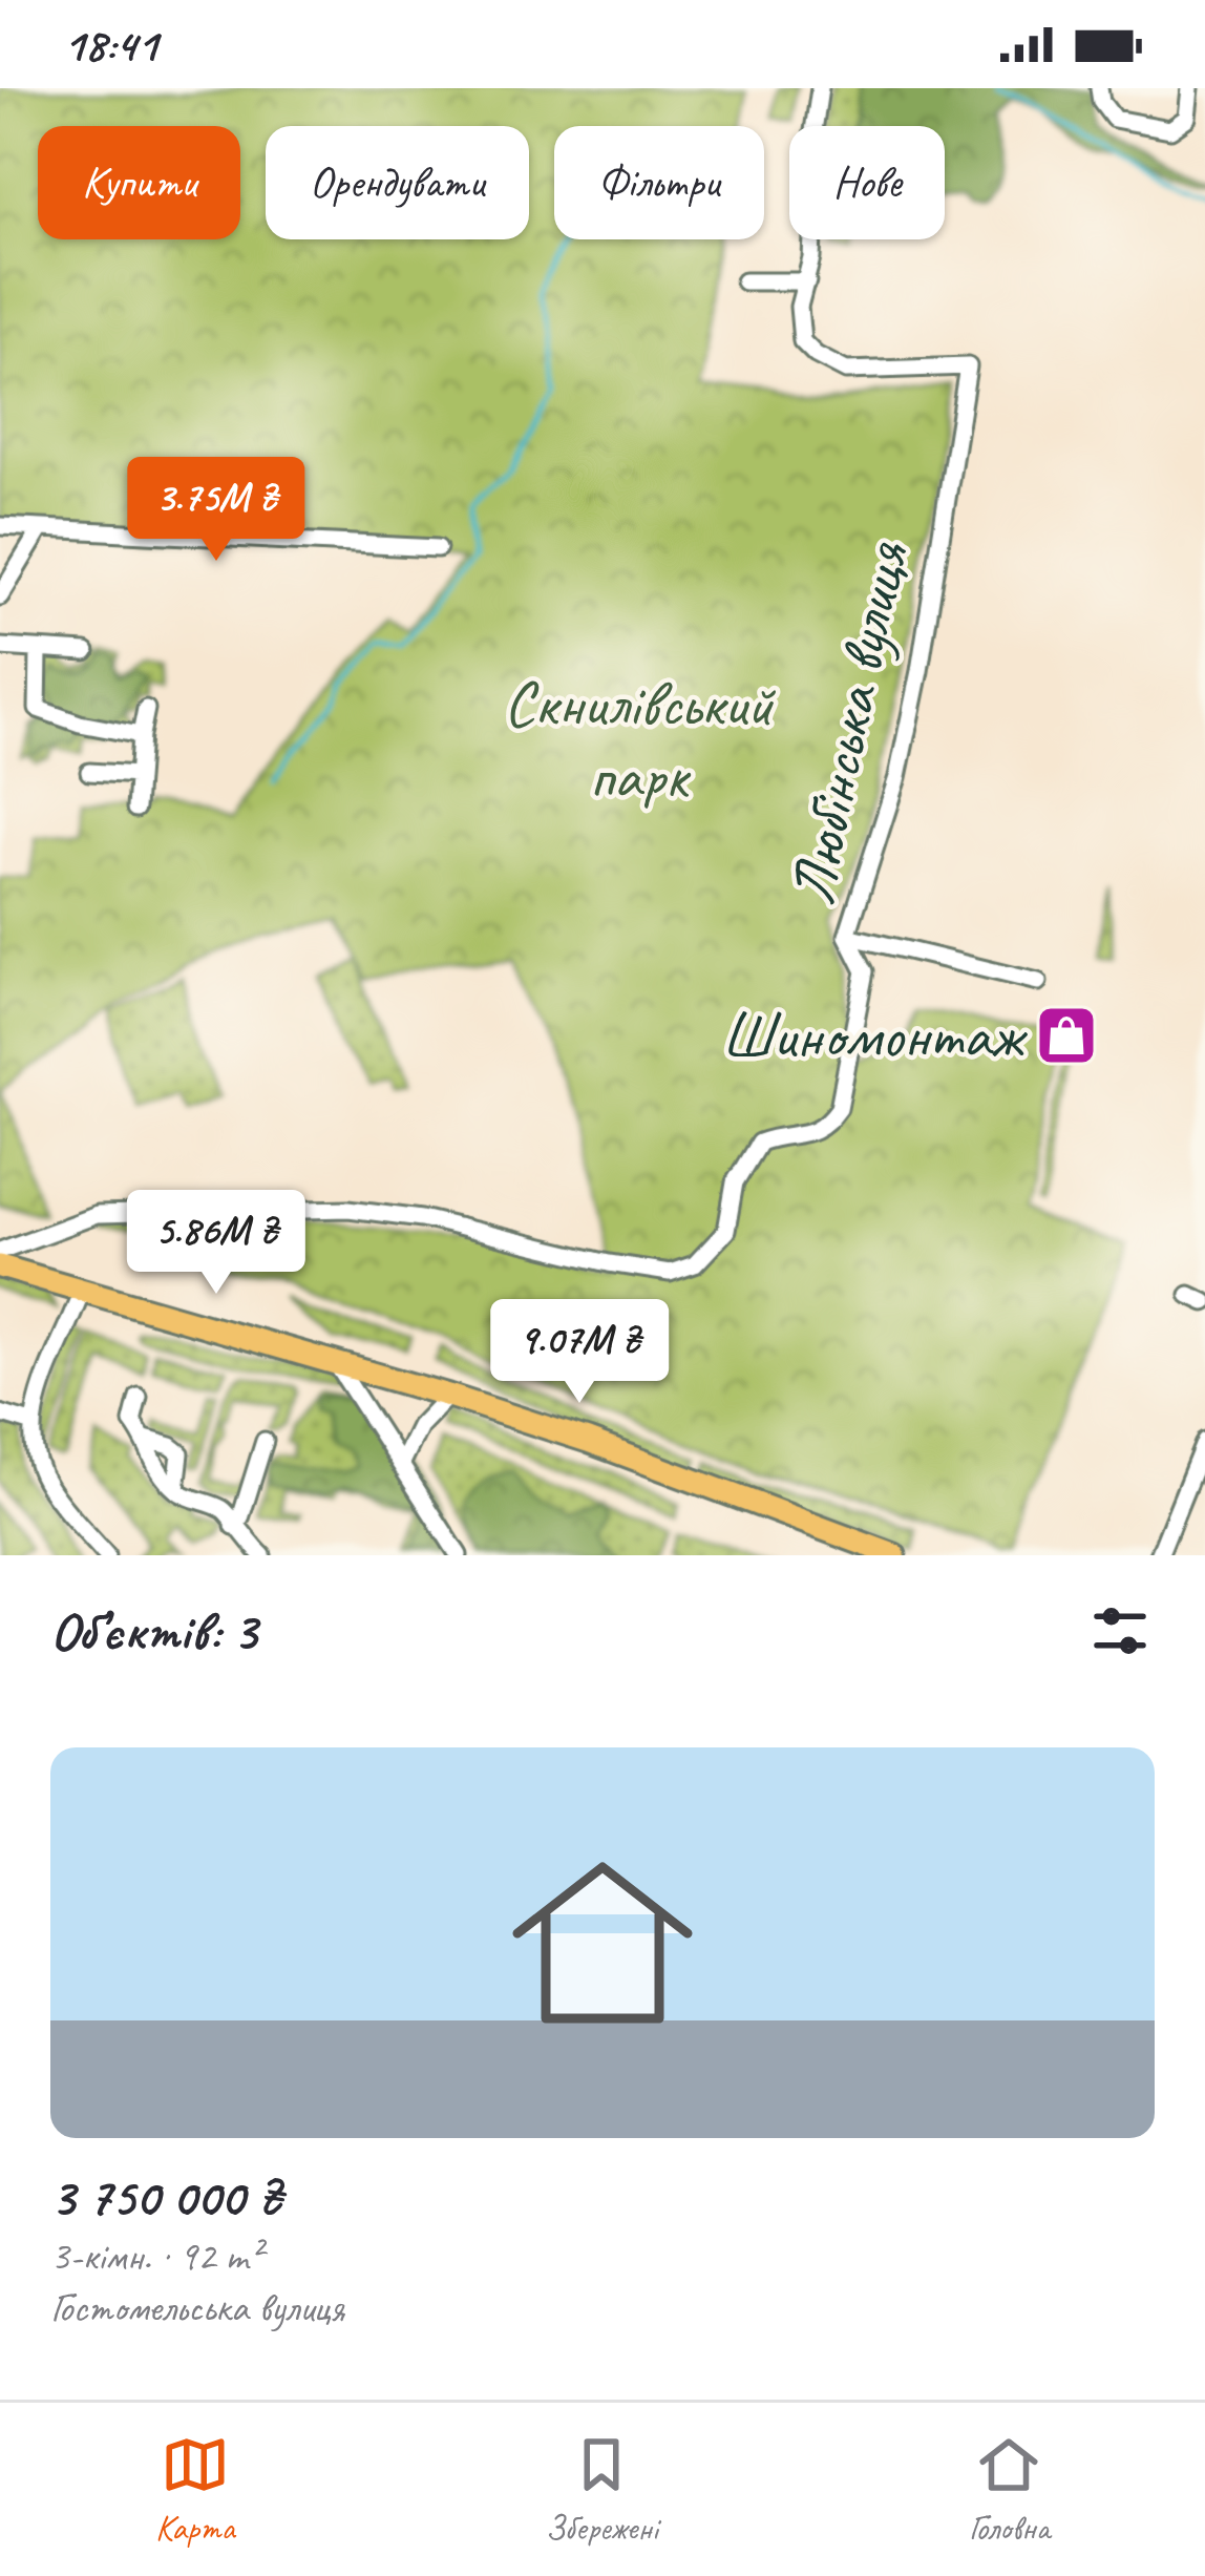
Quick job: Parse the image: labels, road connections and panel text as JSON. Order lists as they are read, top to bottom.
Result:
{
  "streets": {
    "street": ["Любінська вулиця"]
  },
  "parks": ["Скнилівський парк"],
  "places": {
    "shop": ["Шиномонтаж"]
  },
  "page": {
    "status": "18:41",
    "chip": [
      "Купити",
      "Орендувати",
      "Фільтри",
      "Нове"
    ],
    "price": ["3.75M ₴", "5.86M ₴", "9.07M ₴"],
    "heading": "Об’єктів: 3",
    "list": [
      {
        "name": "3 750 000 ₴",
        "note": "3-кімн. · 92 m² · Гостомельська вулиця"
      }
    ],
    "tabs": ["Карта", "Збережені", "Головна"]
  }
}
